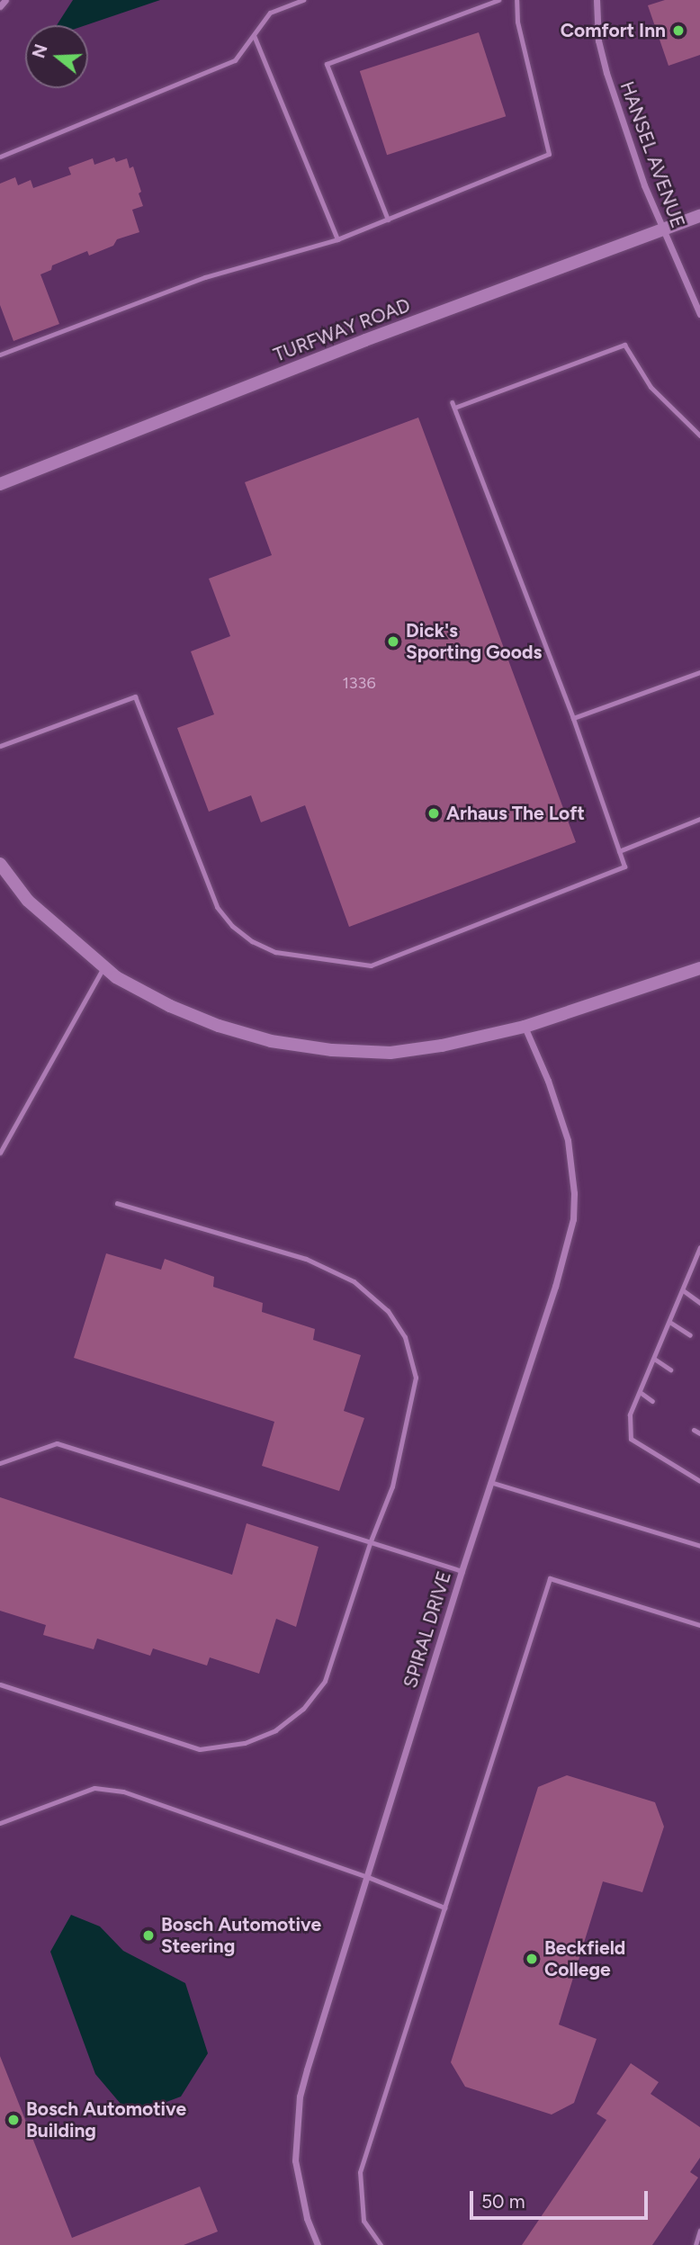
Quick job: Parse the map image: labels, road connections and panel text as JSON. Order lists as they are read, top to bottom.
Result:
{
  "streets": {
    "main road": ["TURFWAY ROAD"],
    "street": ["HANSEL AVENUE", "SPIRAL DRIVE"]
  },
  "crossings": [
    ["HANSEL AVENUE", "TURFWAY ROAD"]
  ],
  "places": [
    "Comfort Inn",
    "Dick's Sporting Goods",
    "Arhaus The Loft",
    "Bosch Automotive Steering",
    "Beckfield College",
    "Bosch Automotive Building"
  ],
  "house_numbers": ["1336"],
  "scale_bar": "50 m",
  "north": "left"
}
